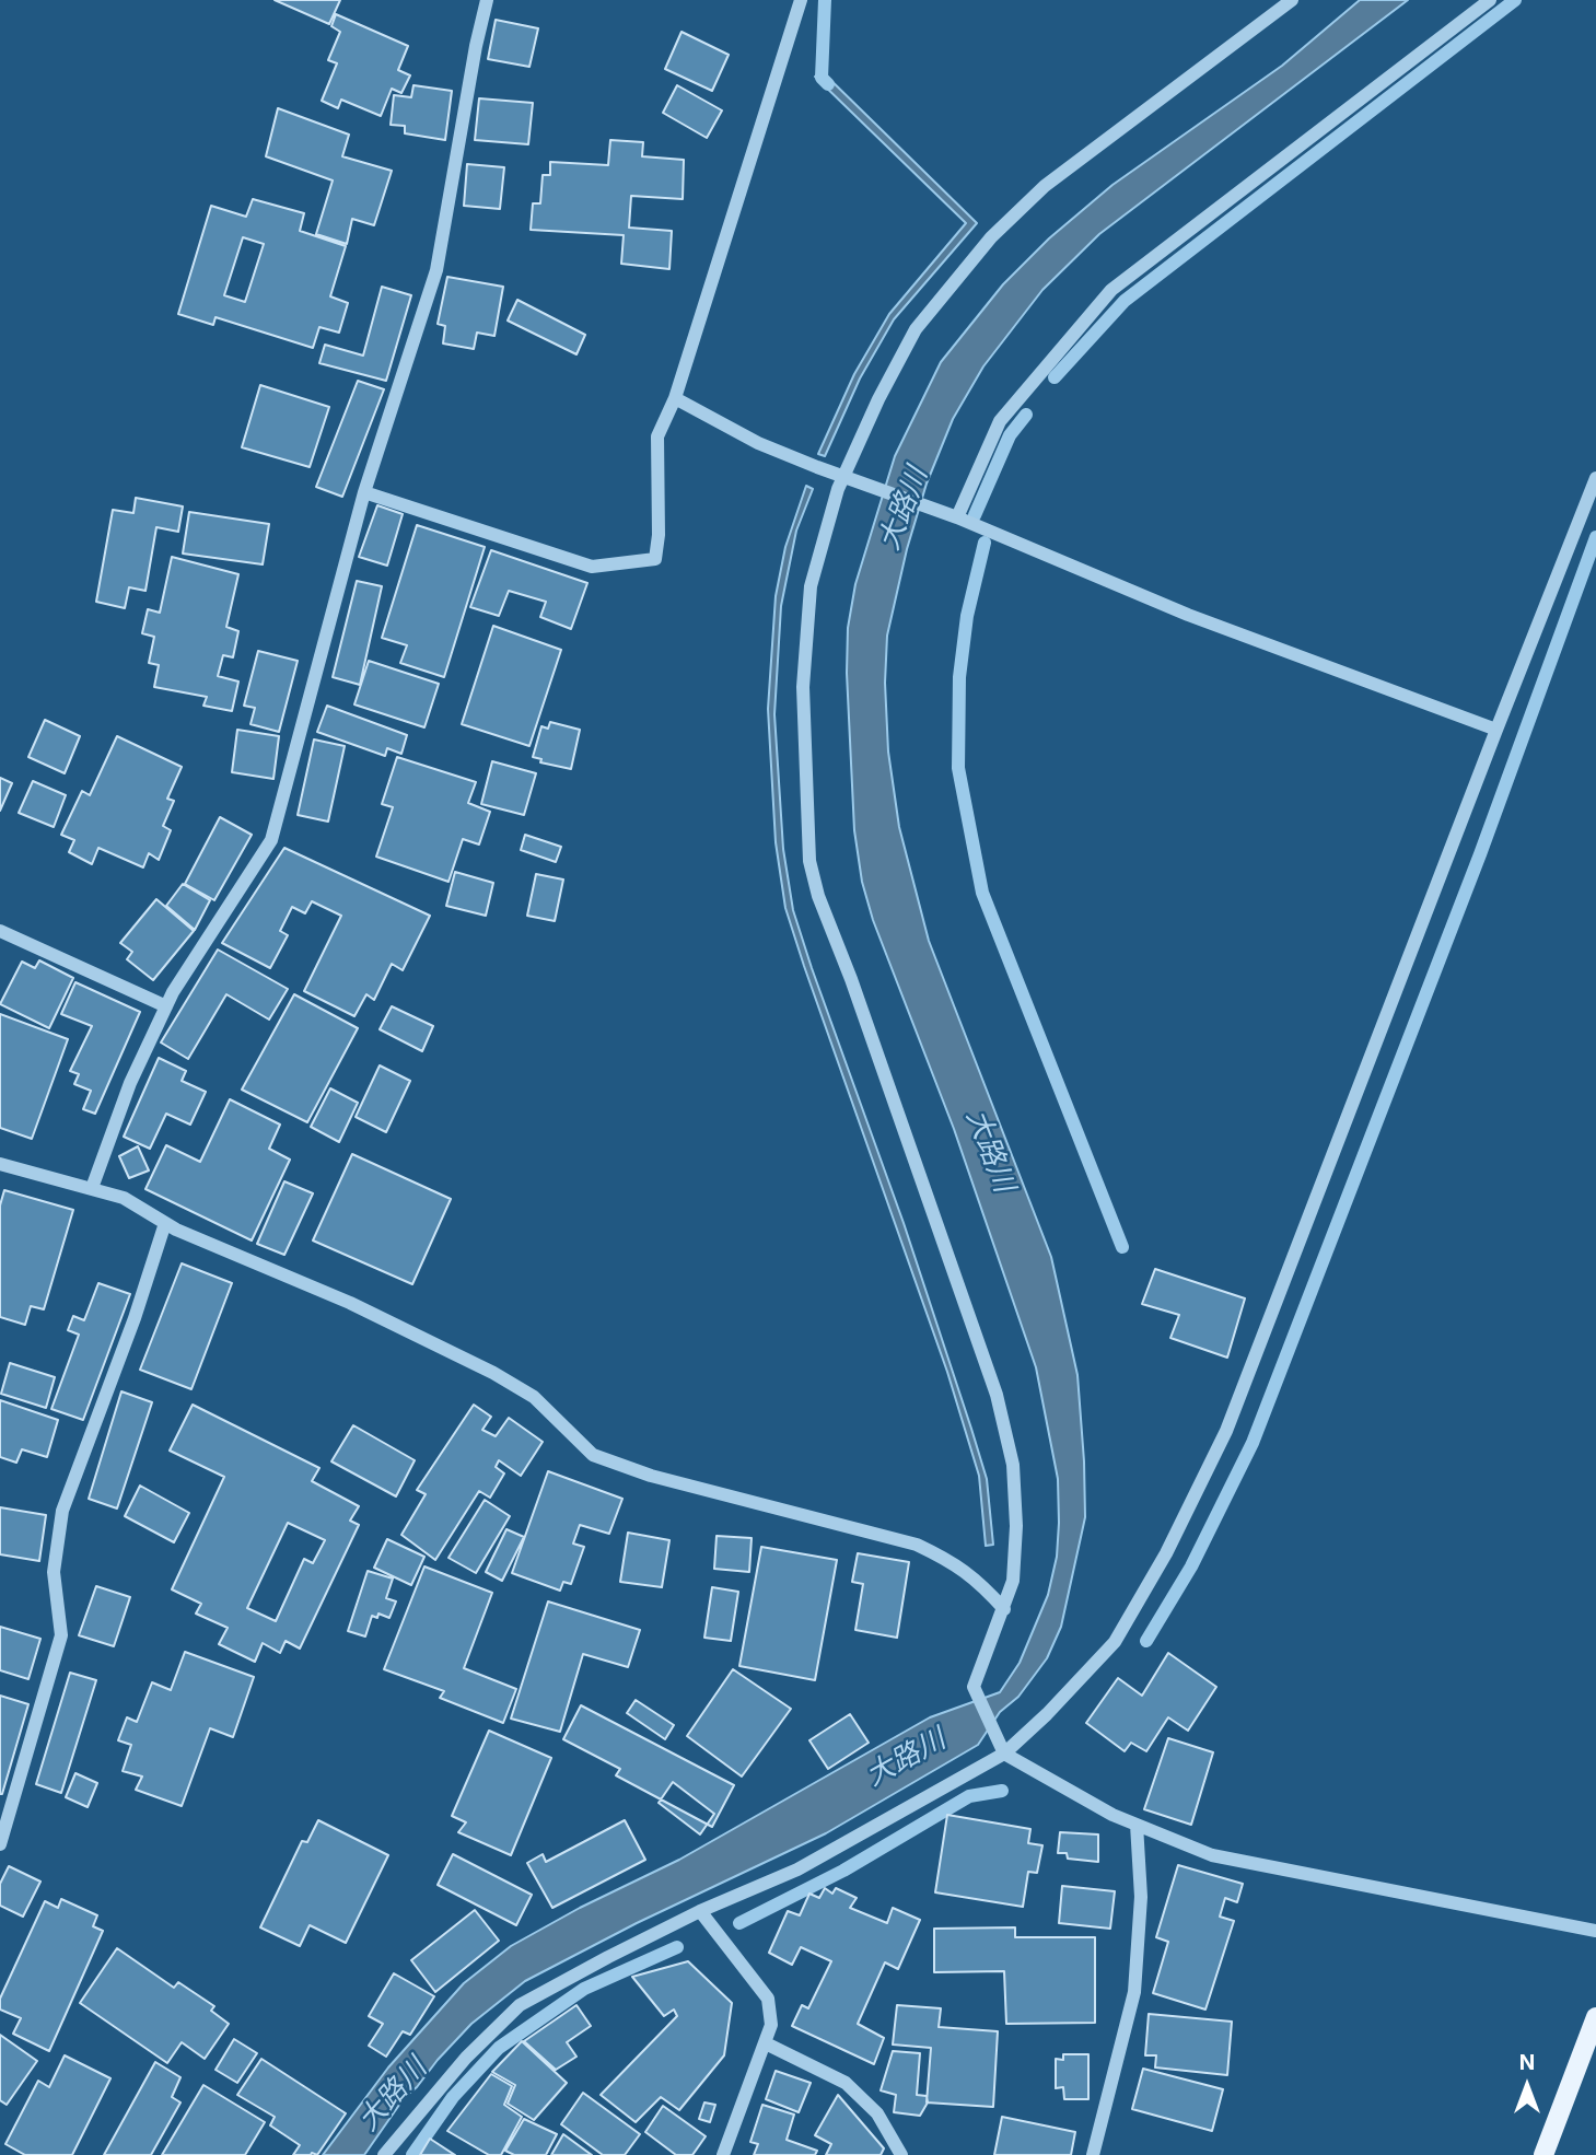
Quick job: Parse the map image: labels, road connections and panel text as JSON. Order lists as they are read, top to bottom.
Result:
{
  "water": ["大路川"],
  "north": "top"
}
